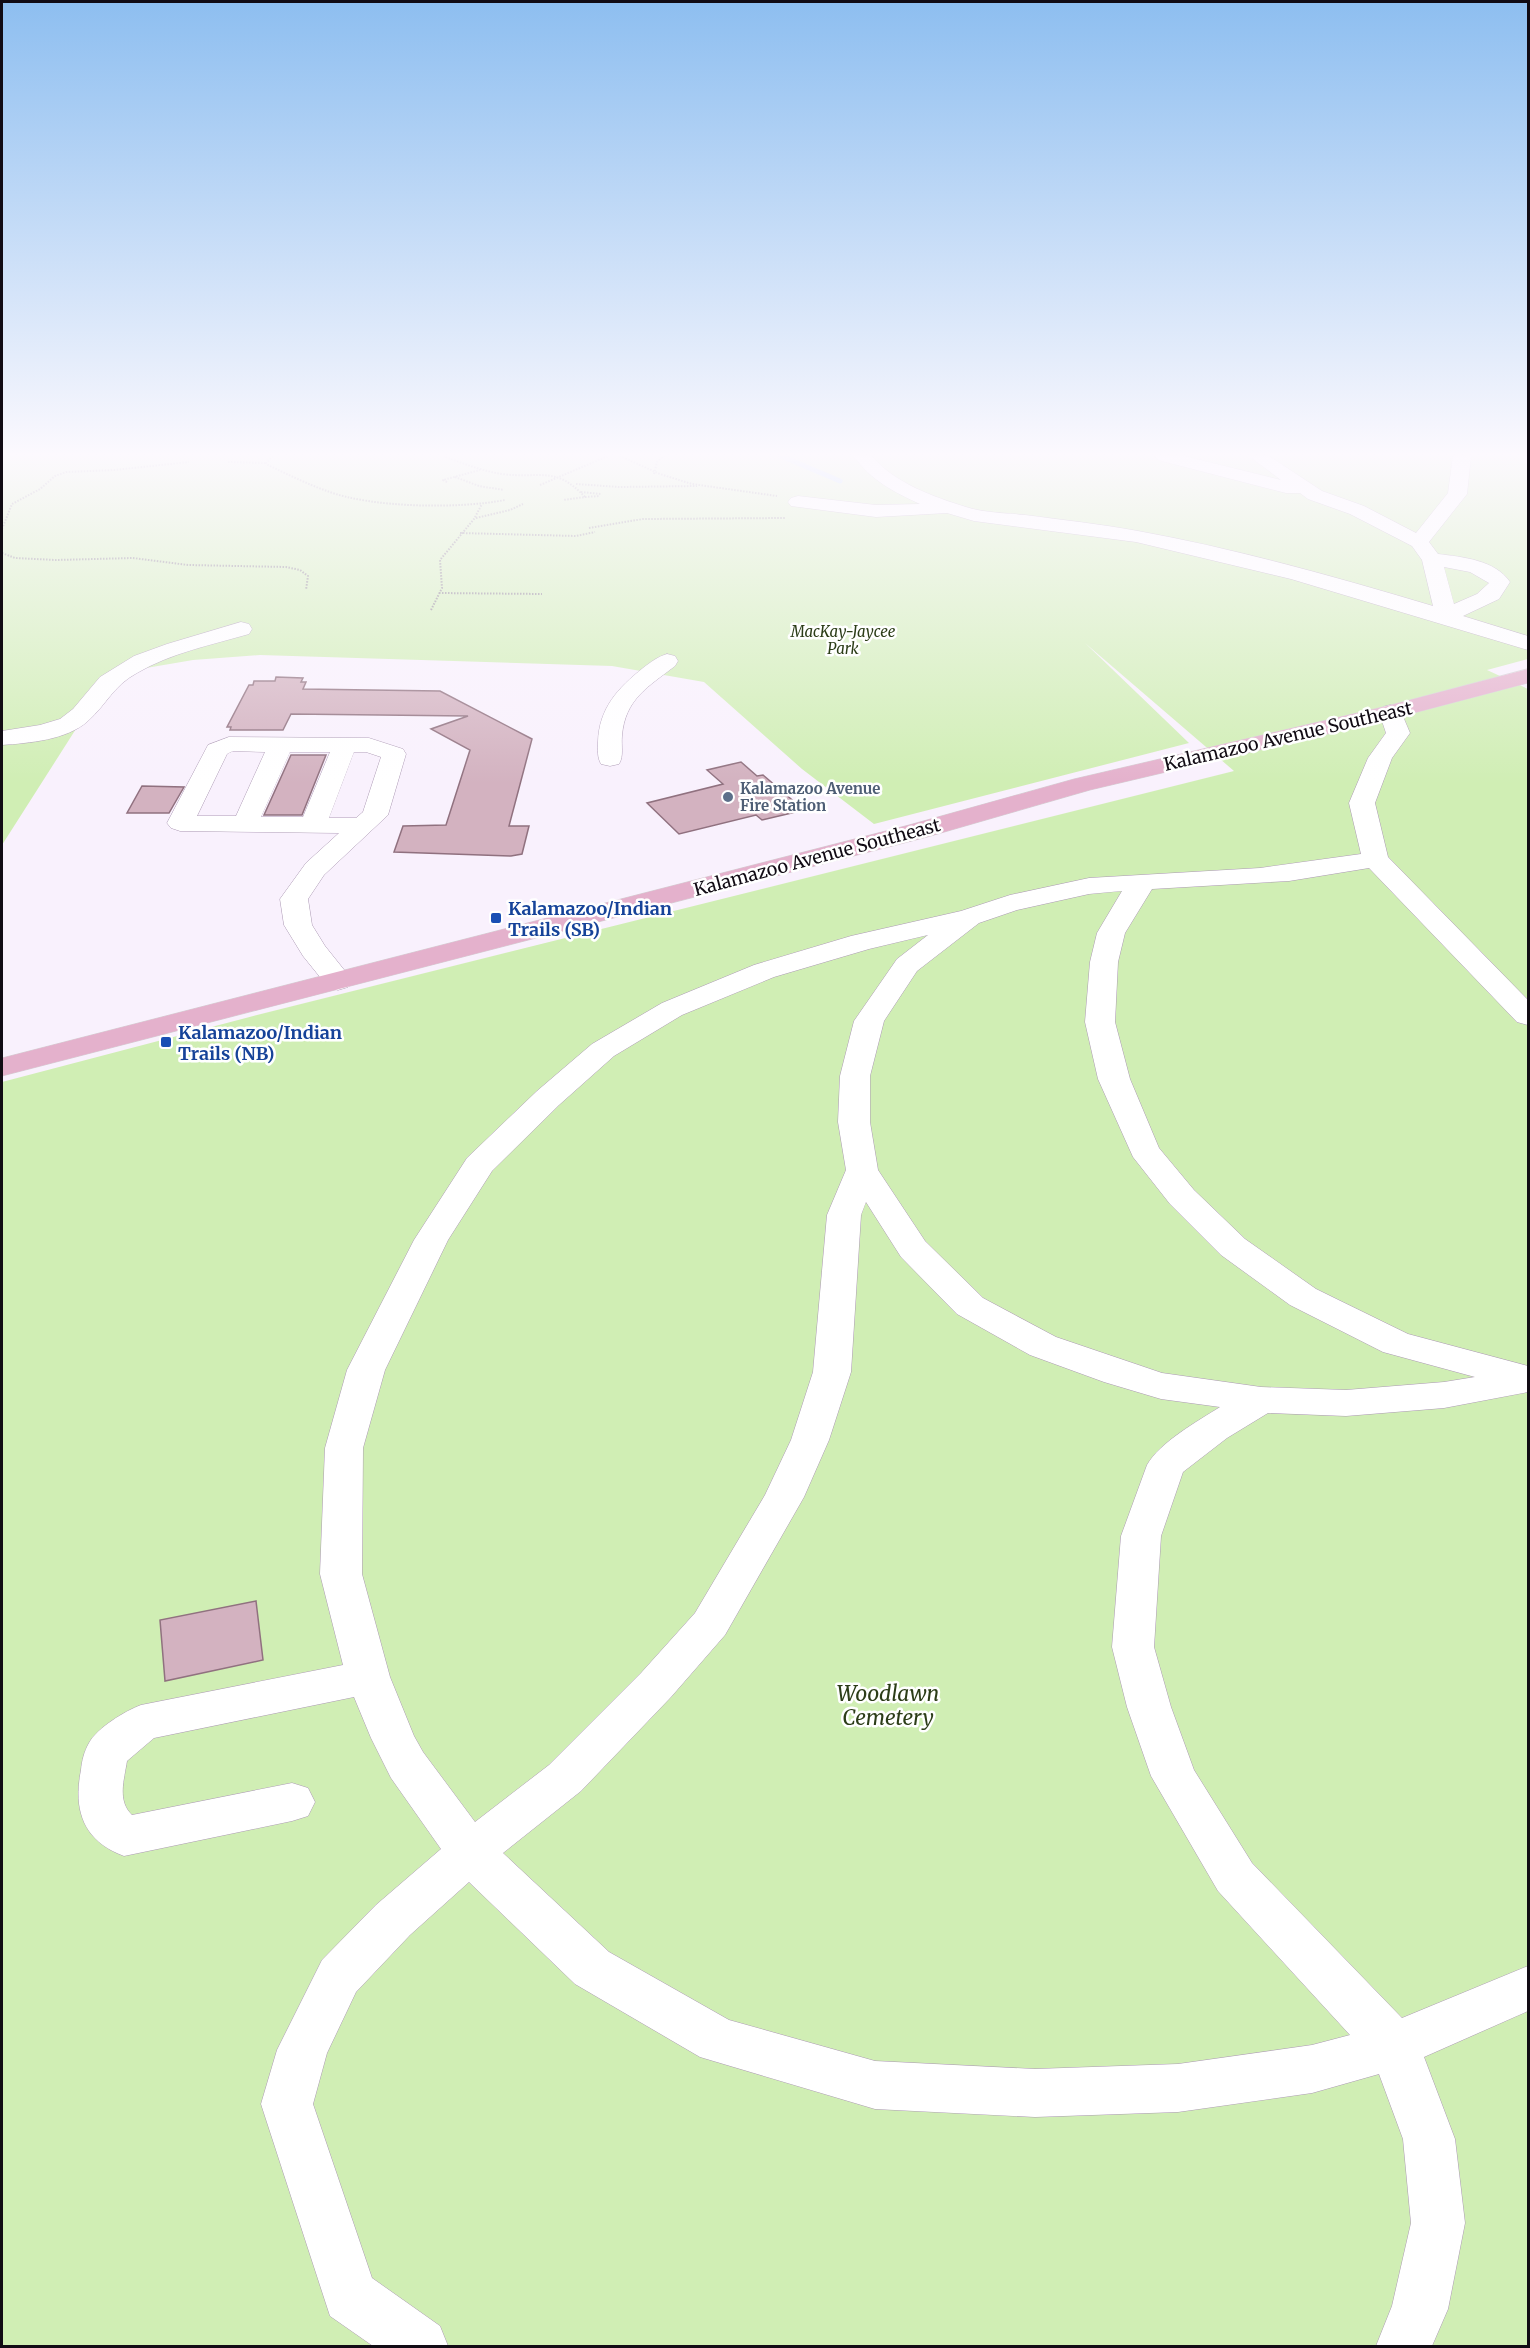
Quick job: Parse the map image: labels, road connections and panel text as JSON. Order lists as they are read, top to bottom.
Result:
{
  "streets": {
    "main road": ["Kalamazoo Avenue Southeast"]
  },
  "parks": ["MacKay-Jaycee Park", "Woodlawn Cemetery"],
  "places": {
    "other": ["Kalamazoo Avenue Fire Station"],
    "transit": ["Kalamazoo/Indian Trails (SB)", "Kalamazoo/Indian Trails (NB)"]
  }
}
